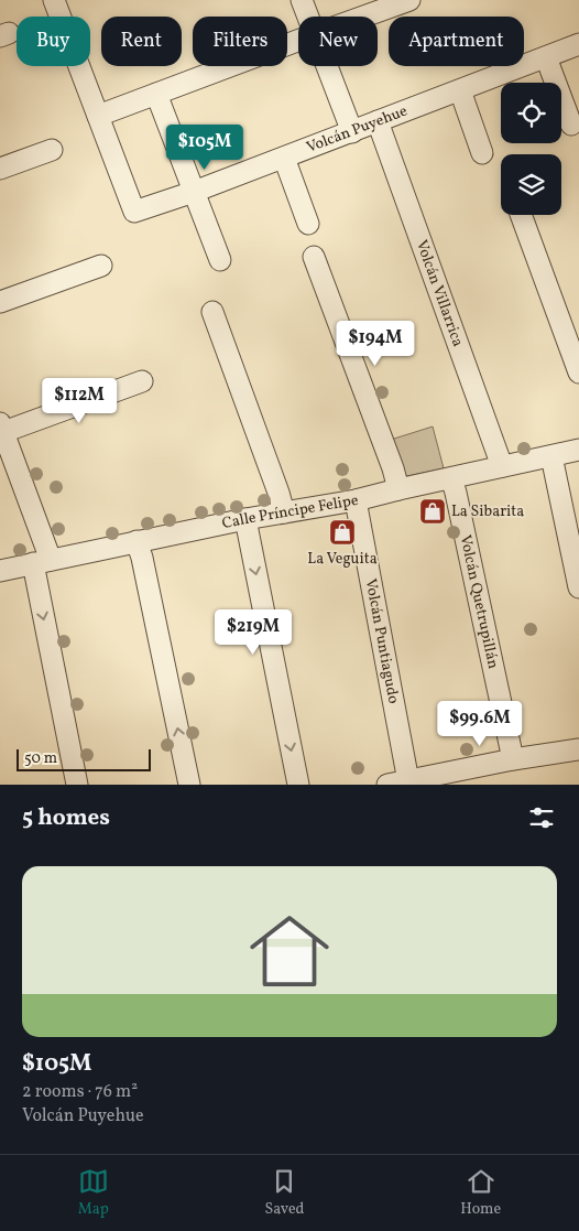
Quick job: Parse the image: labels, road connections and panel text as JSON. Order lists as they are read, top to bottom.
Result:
{
  "streets": {
    "street": [
      "Volcán Puyehue",
      "Volcán Villarrica",
      "Calle Príncipe Felipe",
      "Volcán Quetrupillán",
      "Volcán Puntiagudo"
    ]
  },
  "crossings": [
    ["Volcán Puyehue", "Volcán Villarrica"],
    ["Volcán Villarrica", "Calle Príncipe Felipe"],
    ["Calle Príncipe Felipe", "Volcán Quetrupillán"],
    ["Calle Príncipe Felipe", "Volcán Puntiagudo"]
  ],
  "places": {
    "shop": ["La Sibarita", "La Veguita"]
  },
  "scale_bar": "50 m",
  "page": {
    "chip": [
      "Buy",
      "Rent",
      "Filters",
      "New",
      "Apartment"
    ],
    "price": [
      "$105M",
      "$194M",
      "$112M",
      "$219M",
      "$99.6M"
    ],
    "scale": "50 m",
    "heading": "5 homes",
    "list": [
      {
        "name": "$105M",
        "note": "2 rooms · 76 m² · Volcán Puyehue"
      }
    ],
    "tabs": ["Map", "Saved", "Home"]
  }
}
